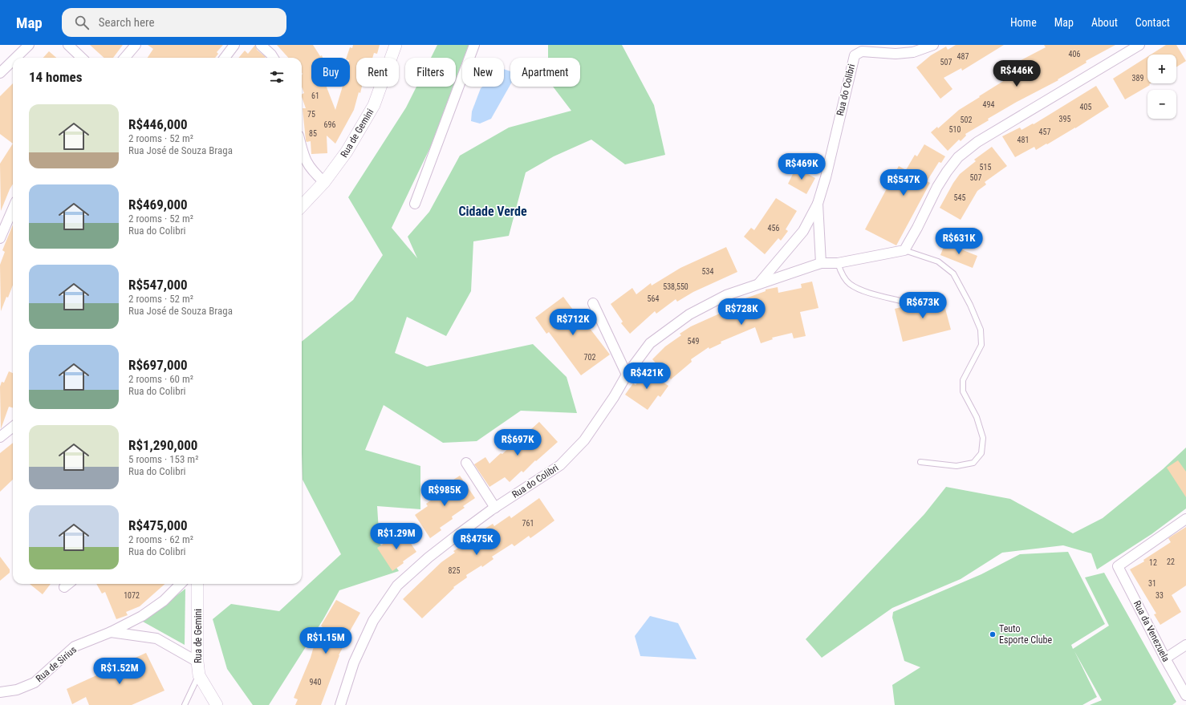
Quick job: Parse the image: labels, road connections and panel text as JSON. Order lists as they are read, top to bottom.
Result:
{
  "streets": {
    "street": [
      "Rua do Colibri",
      "Rua de Gemini",
      "Rua da Venezuela",
      "Rua de Sirius"
    ]
  },
  "crossings": [
    ["Rua de Gemini", "Rua de Sirius"]
  ],
  "districts": ["Cidade Verde"],
  "places": ["Teuto Esporte Clube"],
  "house_numbers": [
    "406",
    "487",
    "507",
    "389",
    "61",
    "494",
    "405",
    "75",
    "395",
    "502",
    "696",
    "510",
    "457",
    "85",
    "481",
    "515",
    "507",
    "545",
    "456",
    "534",
    "538,550",
    "564",
    "549",
    "702",
    "761",
    "22",
    "12",
    "825",
    "31",
    "1072",
    "33",
    "940"
  ],
  "page": {
    "header": "Map",
    "search": "Search here",
    "nav": [
      "Home",
      "Map",
      "About",
      "Contact"
    ],
    "map_buttons": ["+", "−"],
    "chip": [
      "Buy",
      "Rent",
      "Filters",
      "New",
      "Apartment"
    ],
    "heading": "14 homes",
    "price": [
      "R$446K",
      "R$469K",
      "R$547K",
      "R$631K",
      "R$673K",
      "R$728K",
      "R$712K",
      "R$421K",
      "R$697K",
      "R$985K",
      "R$1.29M",
      "R$475K",
      "R$1.15M",
      "R$1.52M"
    ],
    "list": [
      {
        "name": "R$446,000",
        "note": "2 rooms · 52 m² · Rua José de Souza Braga"
      },
      {
        "name": "R$469,000",
        "note": "2 rooms · 52 m² · Rua do Colibri"
      },
      {
        "name": "R$547,000",
        "note": "2 rooms · 52 m² · Rua José de Souza Braga"
      },
      {
        "name": "R$697,000",
        "note": "2 rooms · 60 m² · Rua do Colibri"
      },
      {
        "name": "R$1,290,000",
        "note": "5 rooms · 153 m² · Rua do Colibri"
      },
      {
        "name": "R$475,000",
        "note": "2 rooms · 62 m² · Rua do Colibri"
      }
    ]
  }
}
